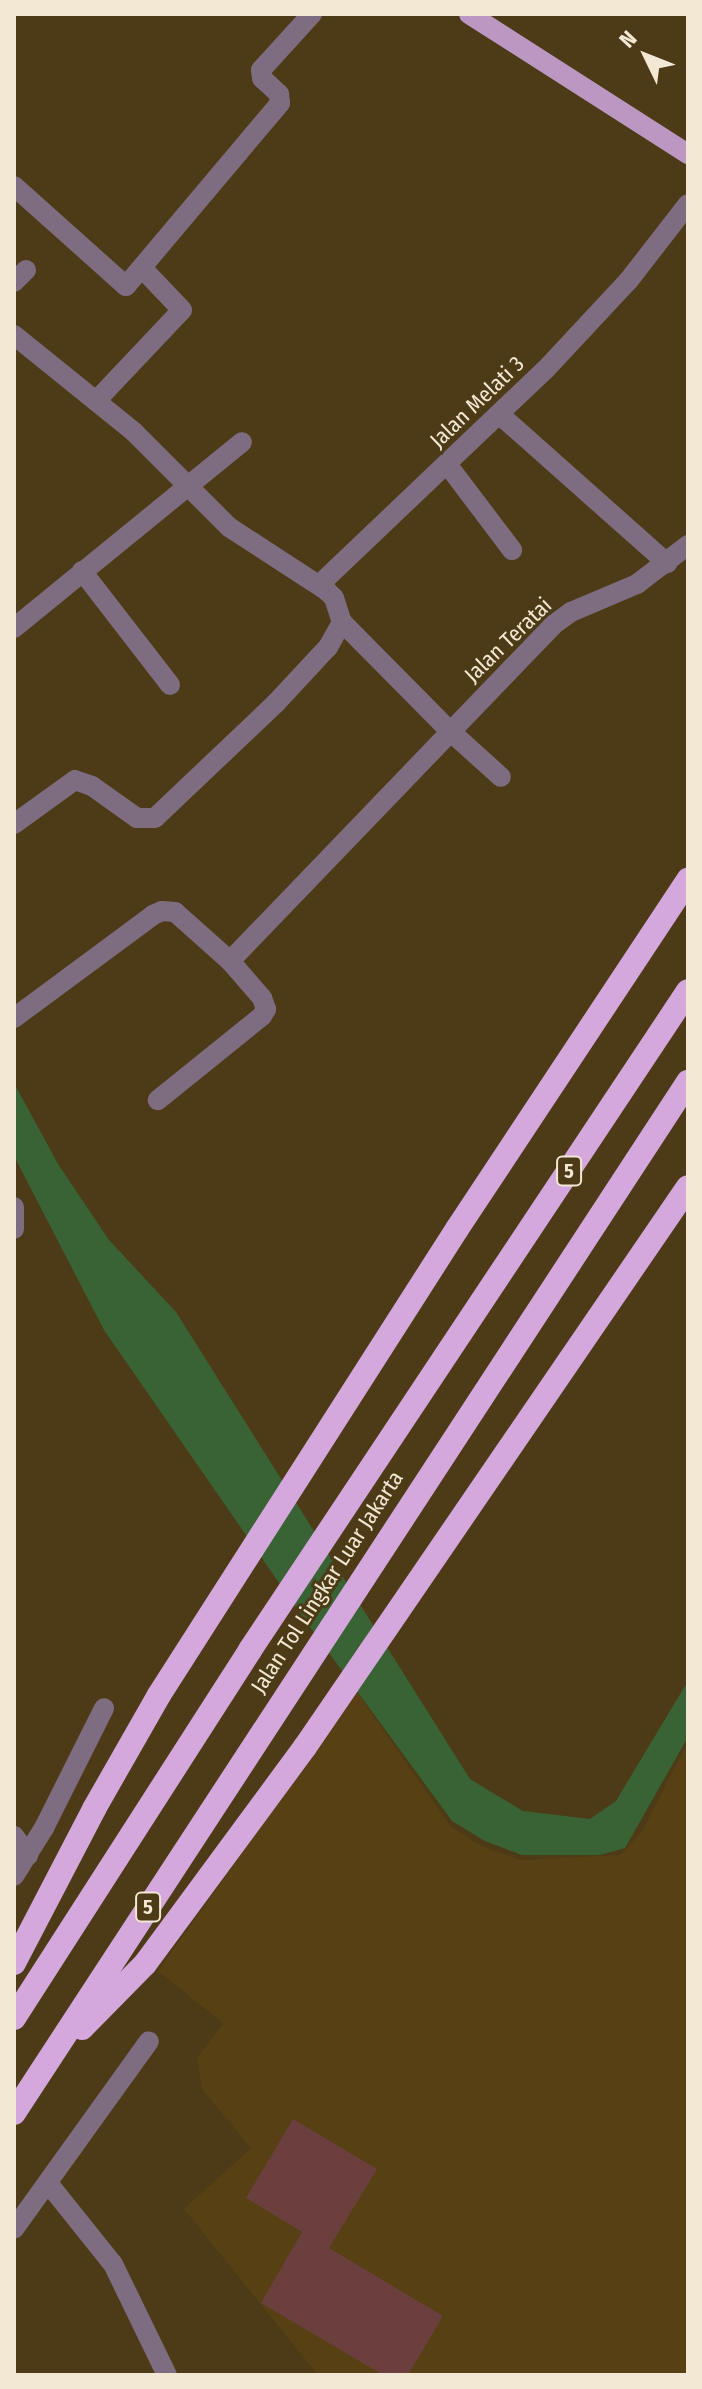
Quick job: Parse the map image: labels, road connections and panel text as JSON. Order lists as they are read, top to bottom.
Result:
{
  "streets": {
    "highway": ["5", "Jalan Tol Lingkar Luar Jakarta"],
    "street": ["Jalan Melati 3", "Jalan Teratai"]
  },
  "north": "top left"
}
